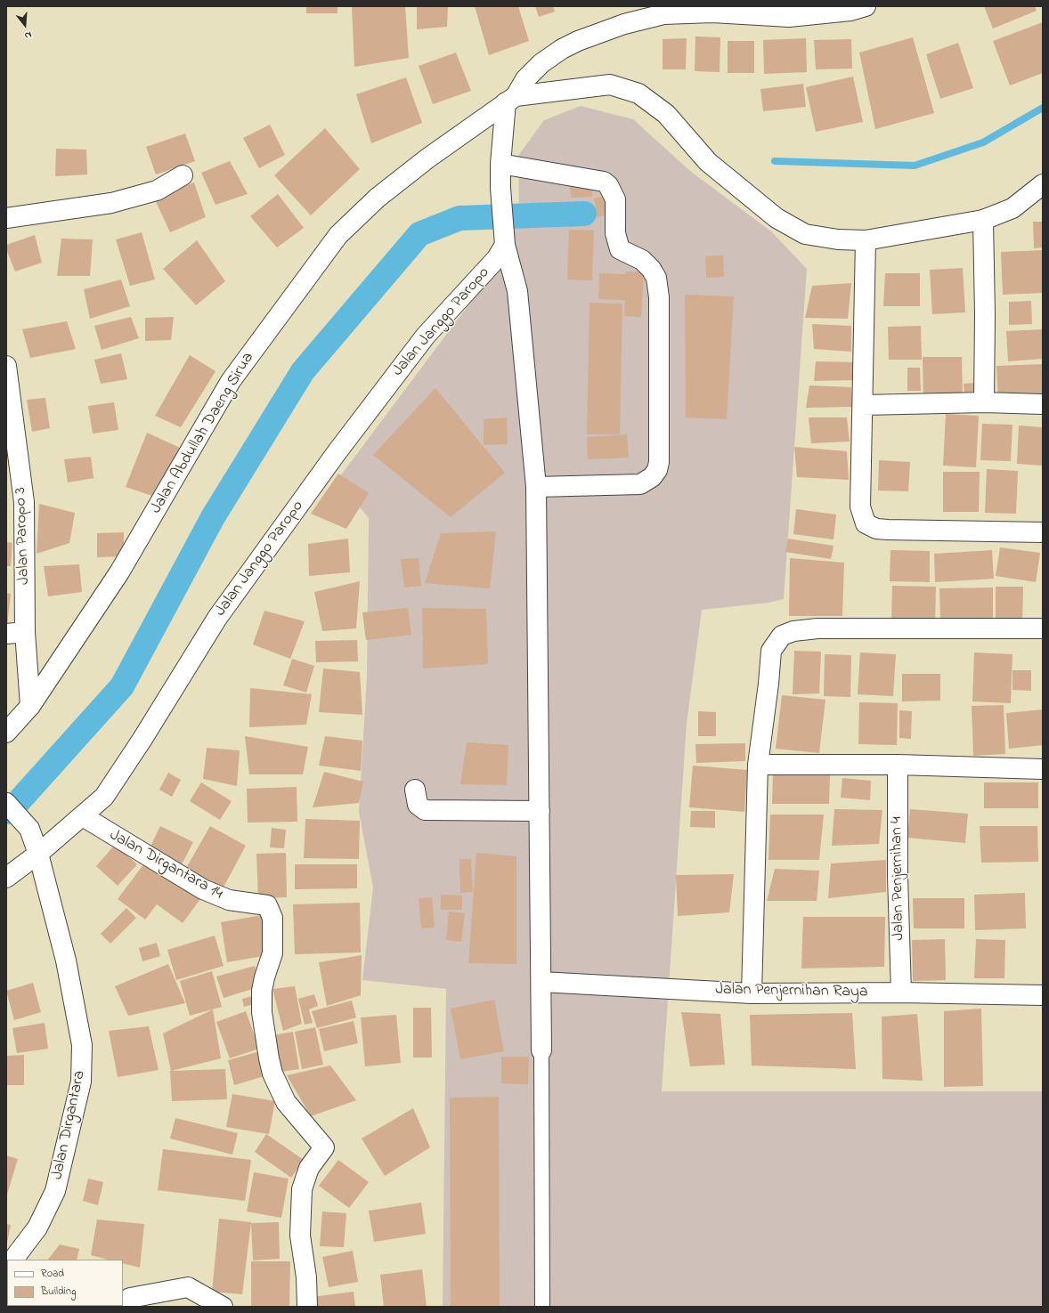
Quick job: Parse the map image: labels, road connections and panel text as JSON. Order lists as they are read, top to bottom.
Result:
{
  "streets": {
    "street": [
      "Jalan Janggo Paropo",
      "Jalan Abdullah Daeng Sirua",
      "Jalan Paropo 3",
      "Jalan Dirgantara 14",
      "Jalan Penjernihan 4",
      "Jalan Penjernihan Raya",
      "Jalan Dirgantara"
    ]
  },
  "crossings": [
    ["Jalan Janggo Paropo", "Jalan Dirgantara 14"],
    ["Jalan Janggo Paropo", "Jalan Dirgantara"],
    ["Jalan Abdullah Daeng Sirua", "Jalan Paropo 3"],
    ["Jalan Penjernihan 4", "Jalan Penjernihan Raya"]
  ],
  "legend": ["Road", "Building"],
  "north": "bottom"
}
